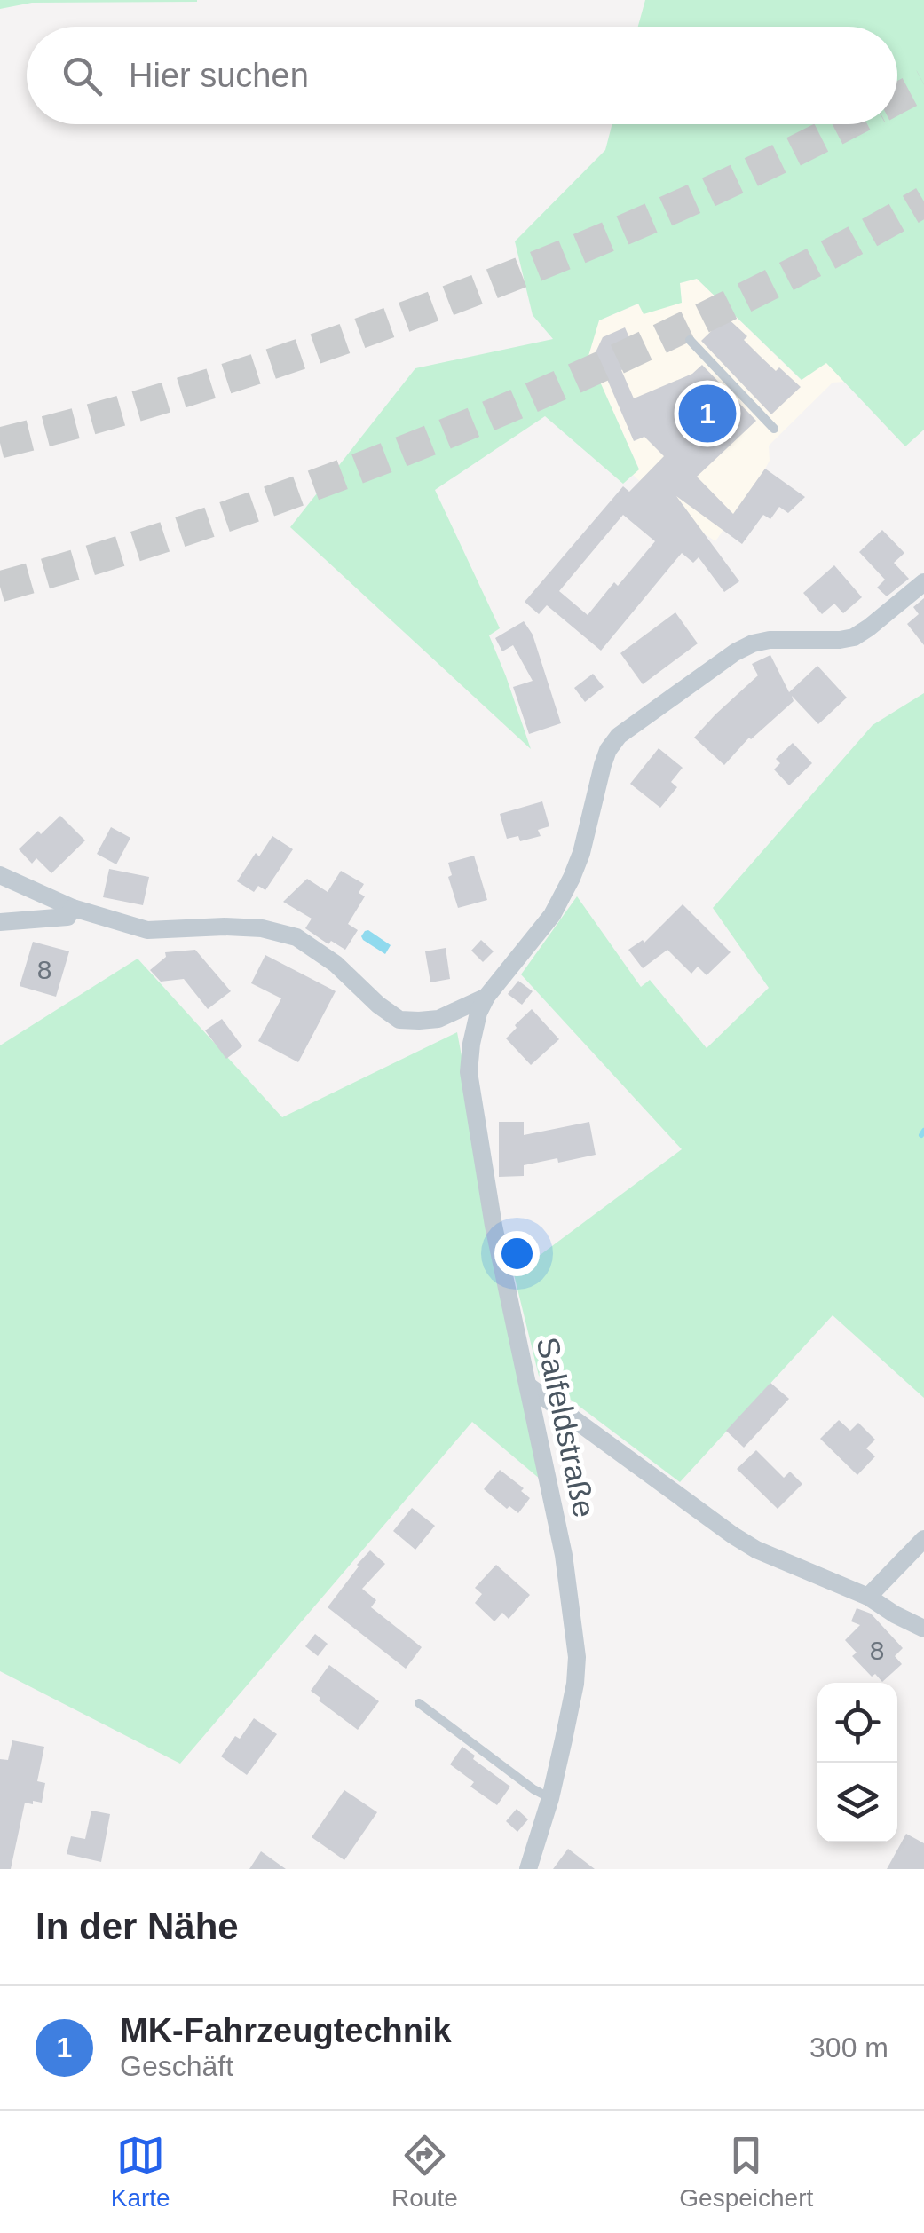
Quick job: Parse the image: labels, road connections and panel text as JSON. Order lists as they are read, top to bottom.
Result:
{
  "streets": {
    "street": ["Salfeldstraße"]
  },
  "house_numbers": ["8", "8"],
  "page": {
    "search": "Hier suchen",
    "pins": "1",
    "heading": "In der Nähe",
    "list": [
      {
        "mark": "1",
        "name": "MK-Fahrzeugtechnik",
        "note": "Geschäft",
        "value": "300 m"
      }
    ],
    "nav": ["Karte", "Route", "Gespeichert"]
  }
}
